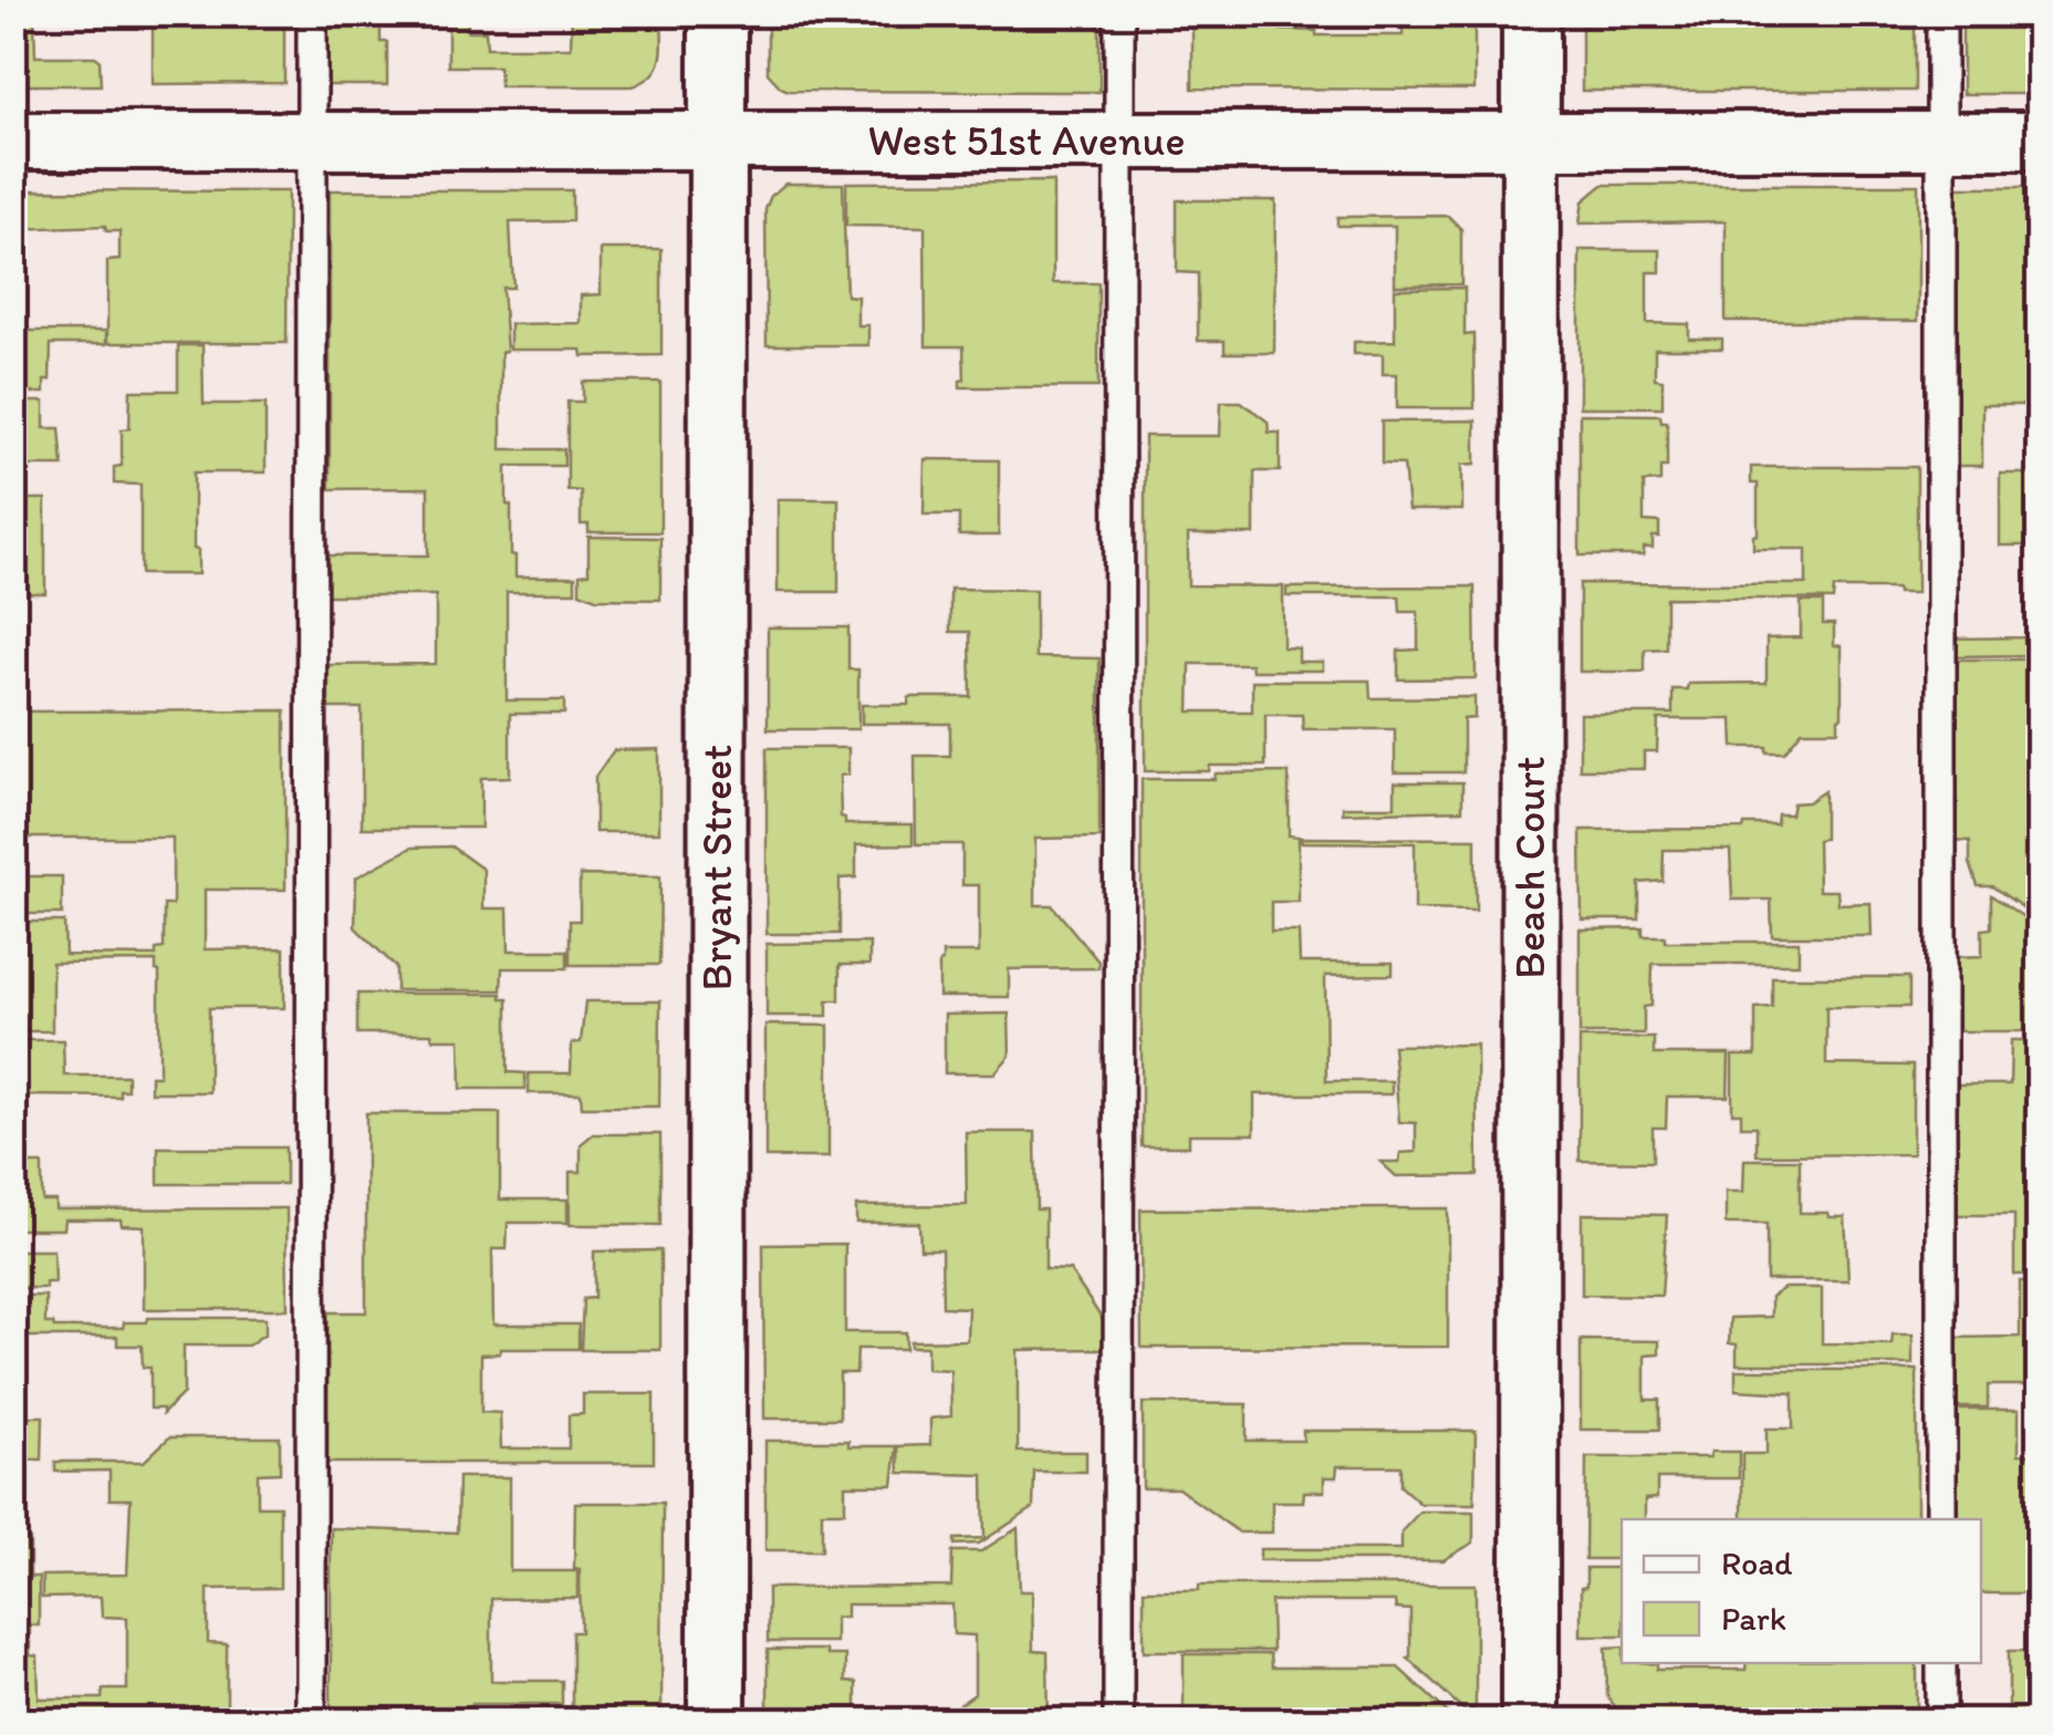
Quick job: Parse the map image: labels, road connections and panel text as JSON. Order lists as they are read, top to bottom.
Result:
{
  "streets": {
    "street": ["West 51st Avenue", "Bryant Street", "Beach Court"]
  },
  "crossings": [
    ["West 51st Avenue", "Bryant Street"],
    ["West 51st Avenue", "Beach Court"]
  ],
  "legend": ["Road", "Park"]
}
